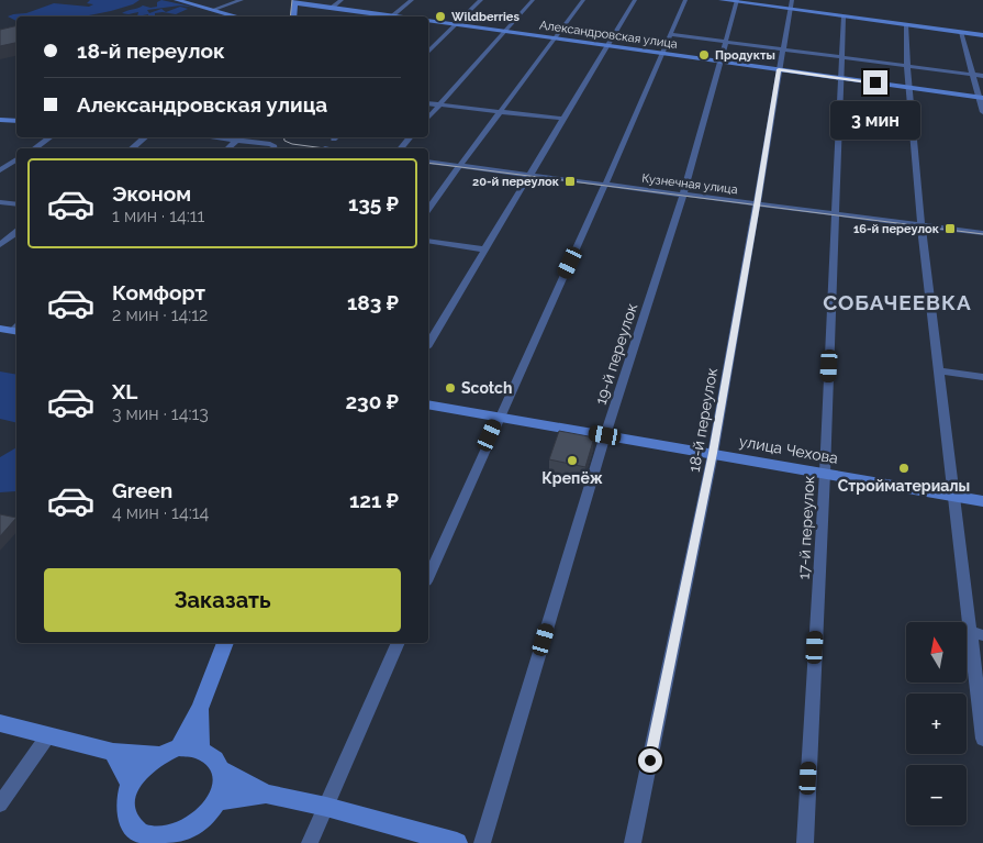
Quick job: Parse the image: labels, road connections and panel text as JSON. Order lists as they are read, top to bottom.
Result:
{
  "streets": {
    "main road": ["Александровская улица", "улица Чехова"],
    "street": [
      "Кузнечная улица",
      "19-й переулок",
      "18-й переулок",
      "17-й переулок"
    ]
  },
  "crossings": [
    ["Александровская улица", "19-й переулок"],
    ["Александровская улица", "18-й переулок"],
    ["Александровская улица", "17-й переулок"],
    ["Кузнечная улица", "19-й переулок"],
    ["Кузнечная улица", "18-й переулок"],
    ["Кузнечная улица", "17-й переулок"],
    ["19-й переулок", "улица Чехова"],
    ["18-й переулок", "улица Чехова"],
    ["улица Чехова", "17-й переулок"]
  ],
  "districts": ["СОБАЧЕЕВКА"],
  "places": {
    "other": [
      "Wildberries",
      "Продукты",
      "Scotch",
      "Крепёж",
      "Стройматериалы"
    ],
    "transit": ["20-й переулок", "16-й переулок"]
  },
  "north": "top",
  "page": {
    "banner": ["18-й переулок", "Александровская улица"],
    "bubble": "3 мин",
    "list": [
      {
        "name": "Эконом",
        "note": "1 мин · 14:11",
        "value": "135 ₽"
      },
      {
        "name": "Комфорт",
        "note": "2 мин · 14:12",
        "value": "183 ₽"
      },
      {
        "name": "XL",
        "note": "3 мин · 14:13",
        "value": "230 ₽"
      },
      {
        "name": "Green",
        "note": "4 мин · 14:14",
        "value": "121 ₽"
      }
    ],
    "buttons": "Заказать",
    "map_buttons": ["+", "−"]
  }
}
